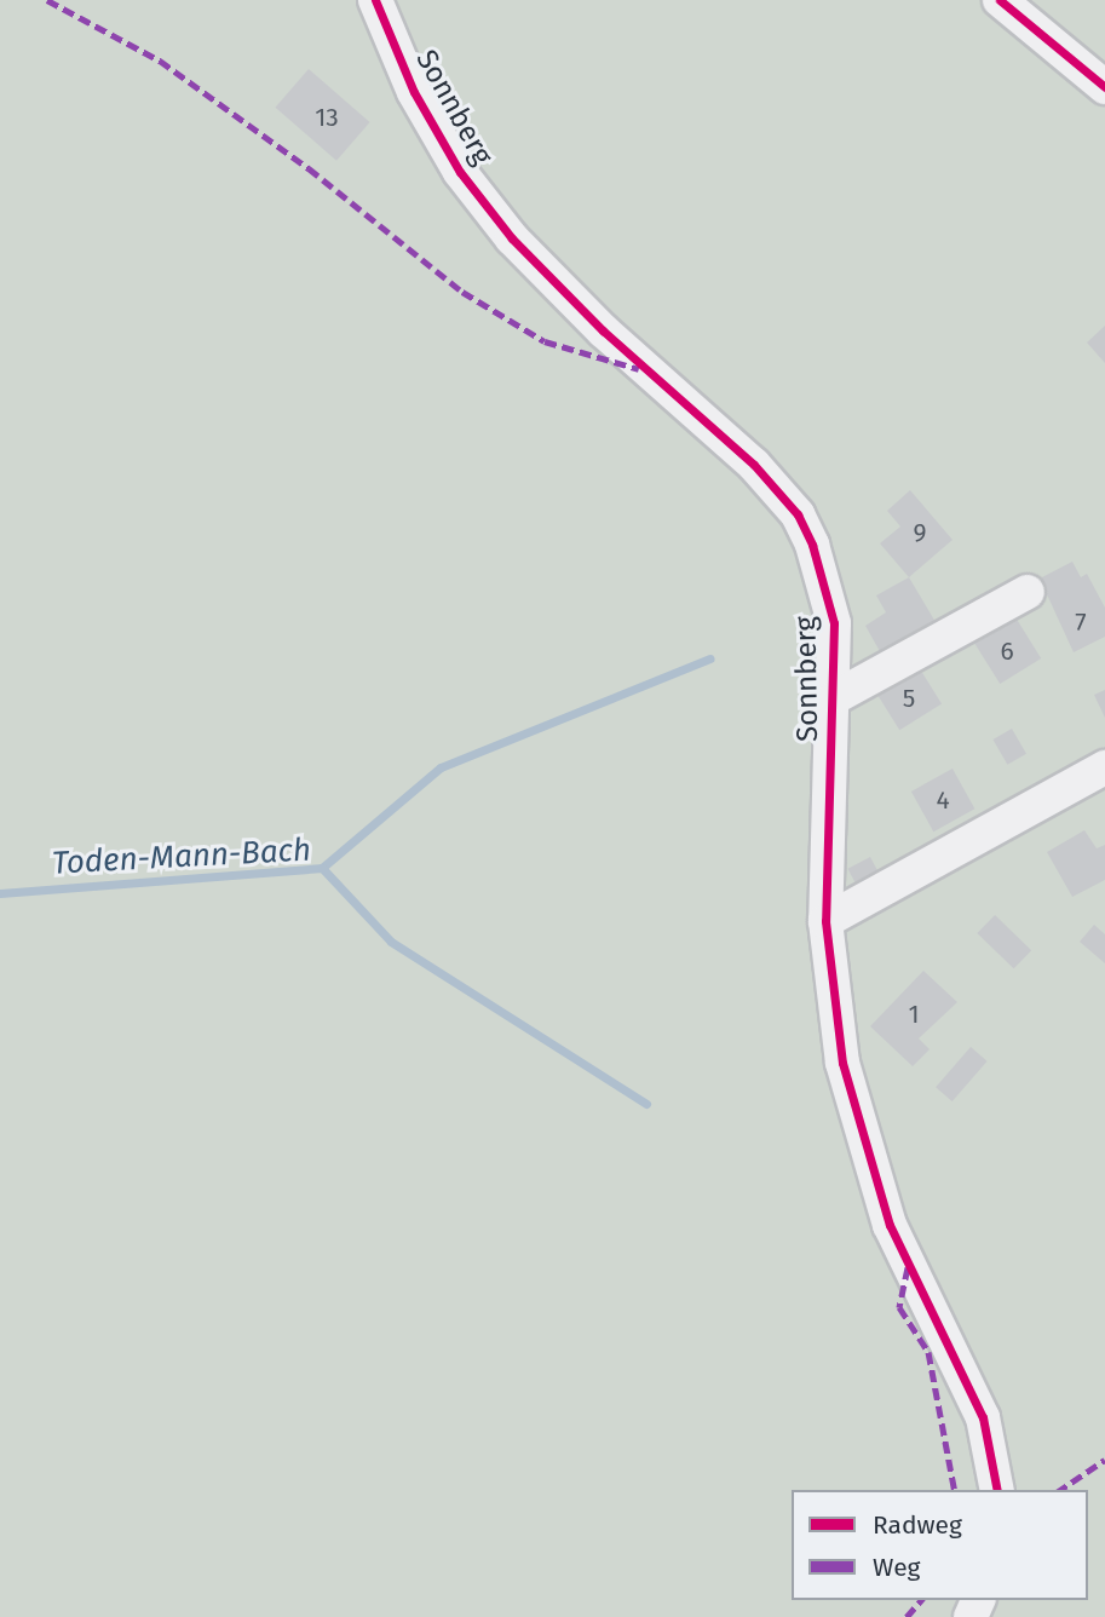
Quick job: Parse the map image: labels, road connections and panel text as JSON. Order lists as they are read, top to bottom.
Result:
{
  "streets": {
    "street": ["Sonnberg"]
  },
  "water": ["Toden-Mann-Bach"],
  "house_numbers": [
    "13",
    "9",
    "7",
    "6",
    "5",
    "4",
    "1"
  ],
  "legend": ["Radweg", "Weg"]
}
